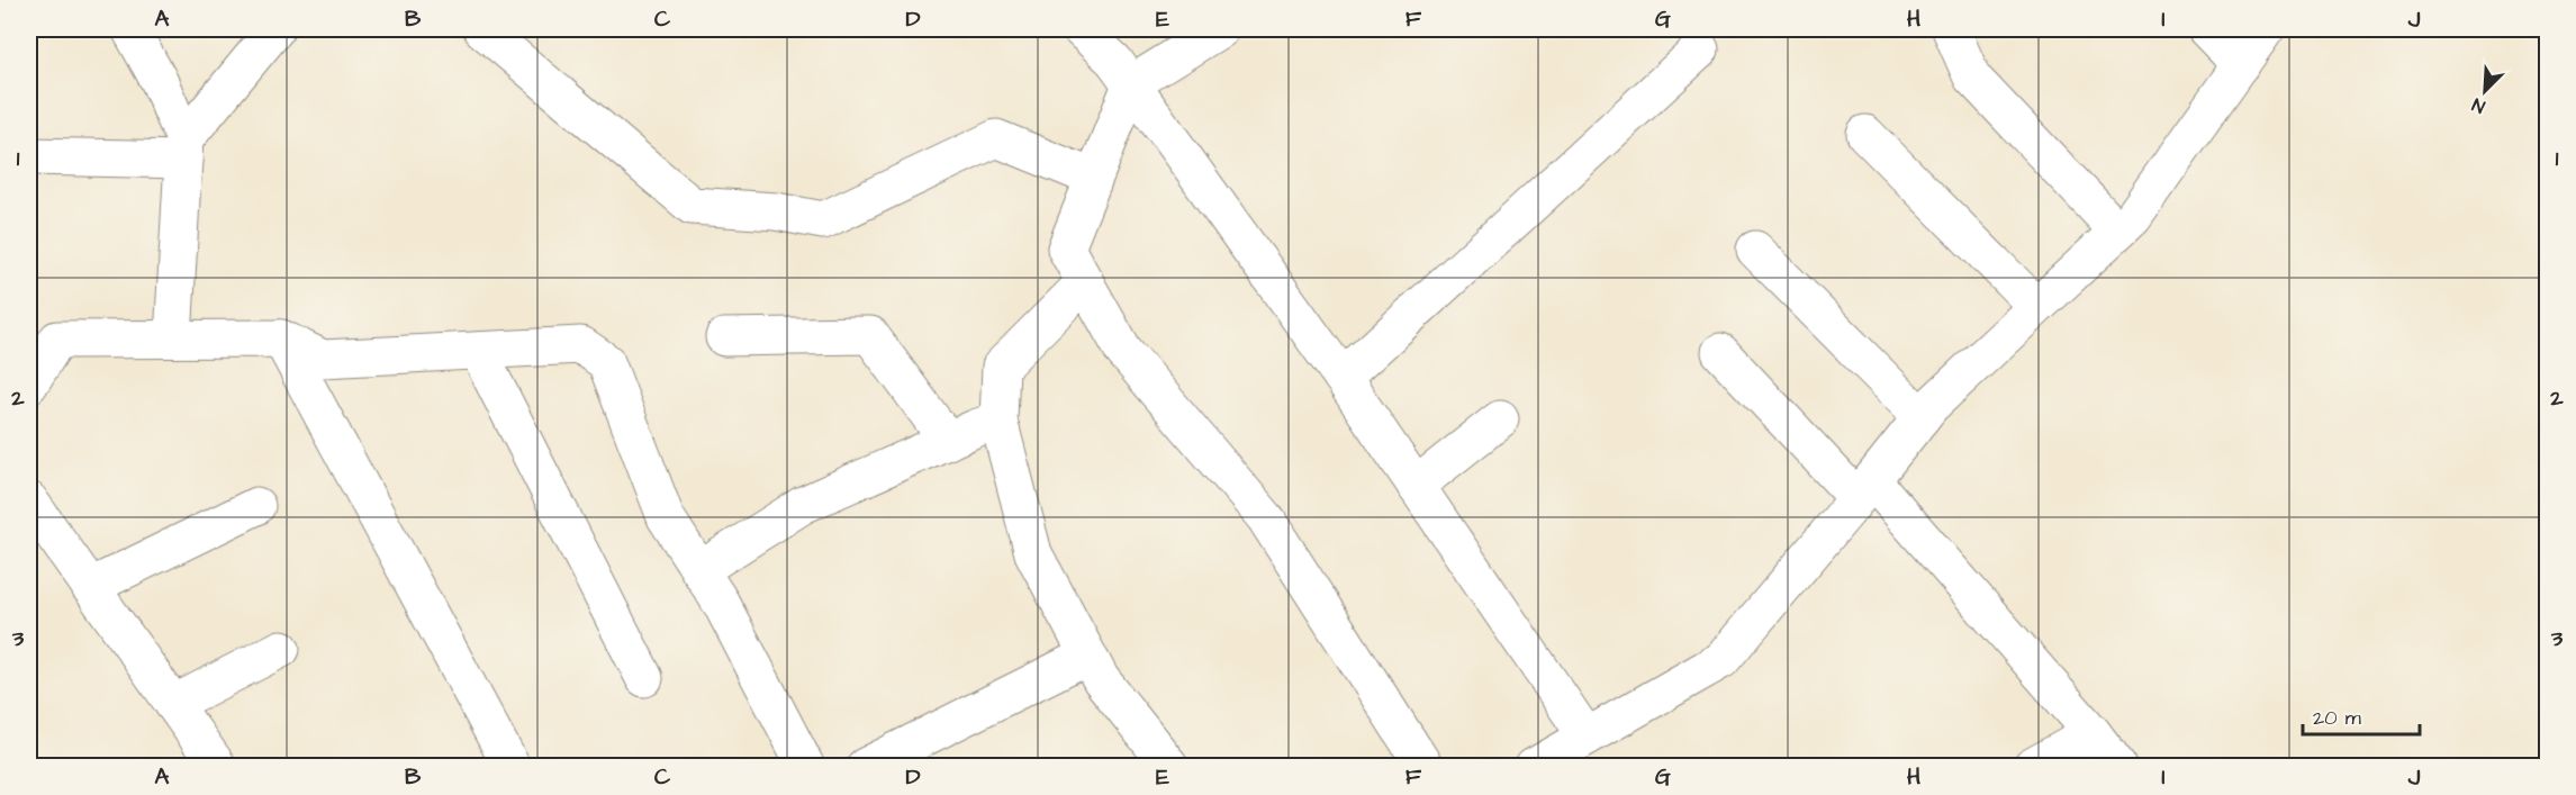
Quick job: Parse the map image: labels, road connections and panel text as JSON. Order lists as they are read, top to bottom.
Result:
{
  "scale_bar": "20 m",
  "north": "bottom left",
  "grid": {
    "columns": [
      "A",
      "B",
      "C",
      "D",
      "E",
      "F",
      "G",
      "H",
      "I",
      "J"
    ],
    "rows": ["1", "2", "3"]
  }
}
